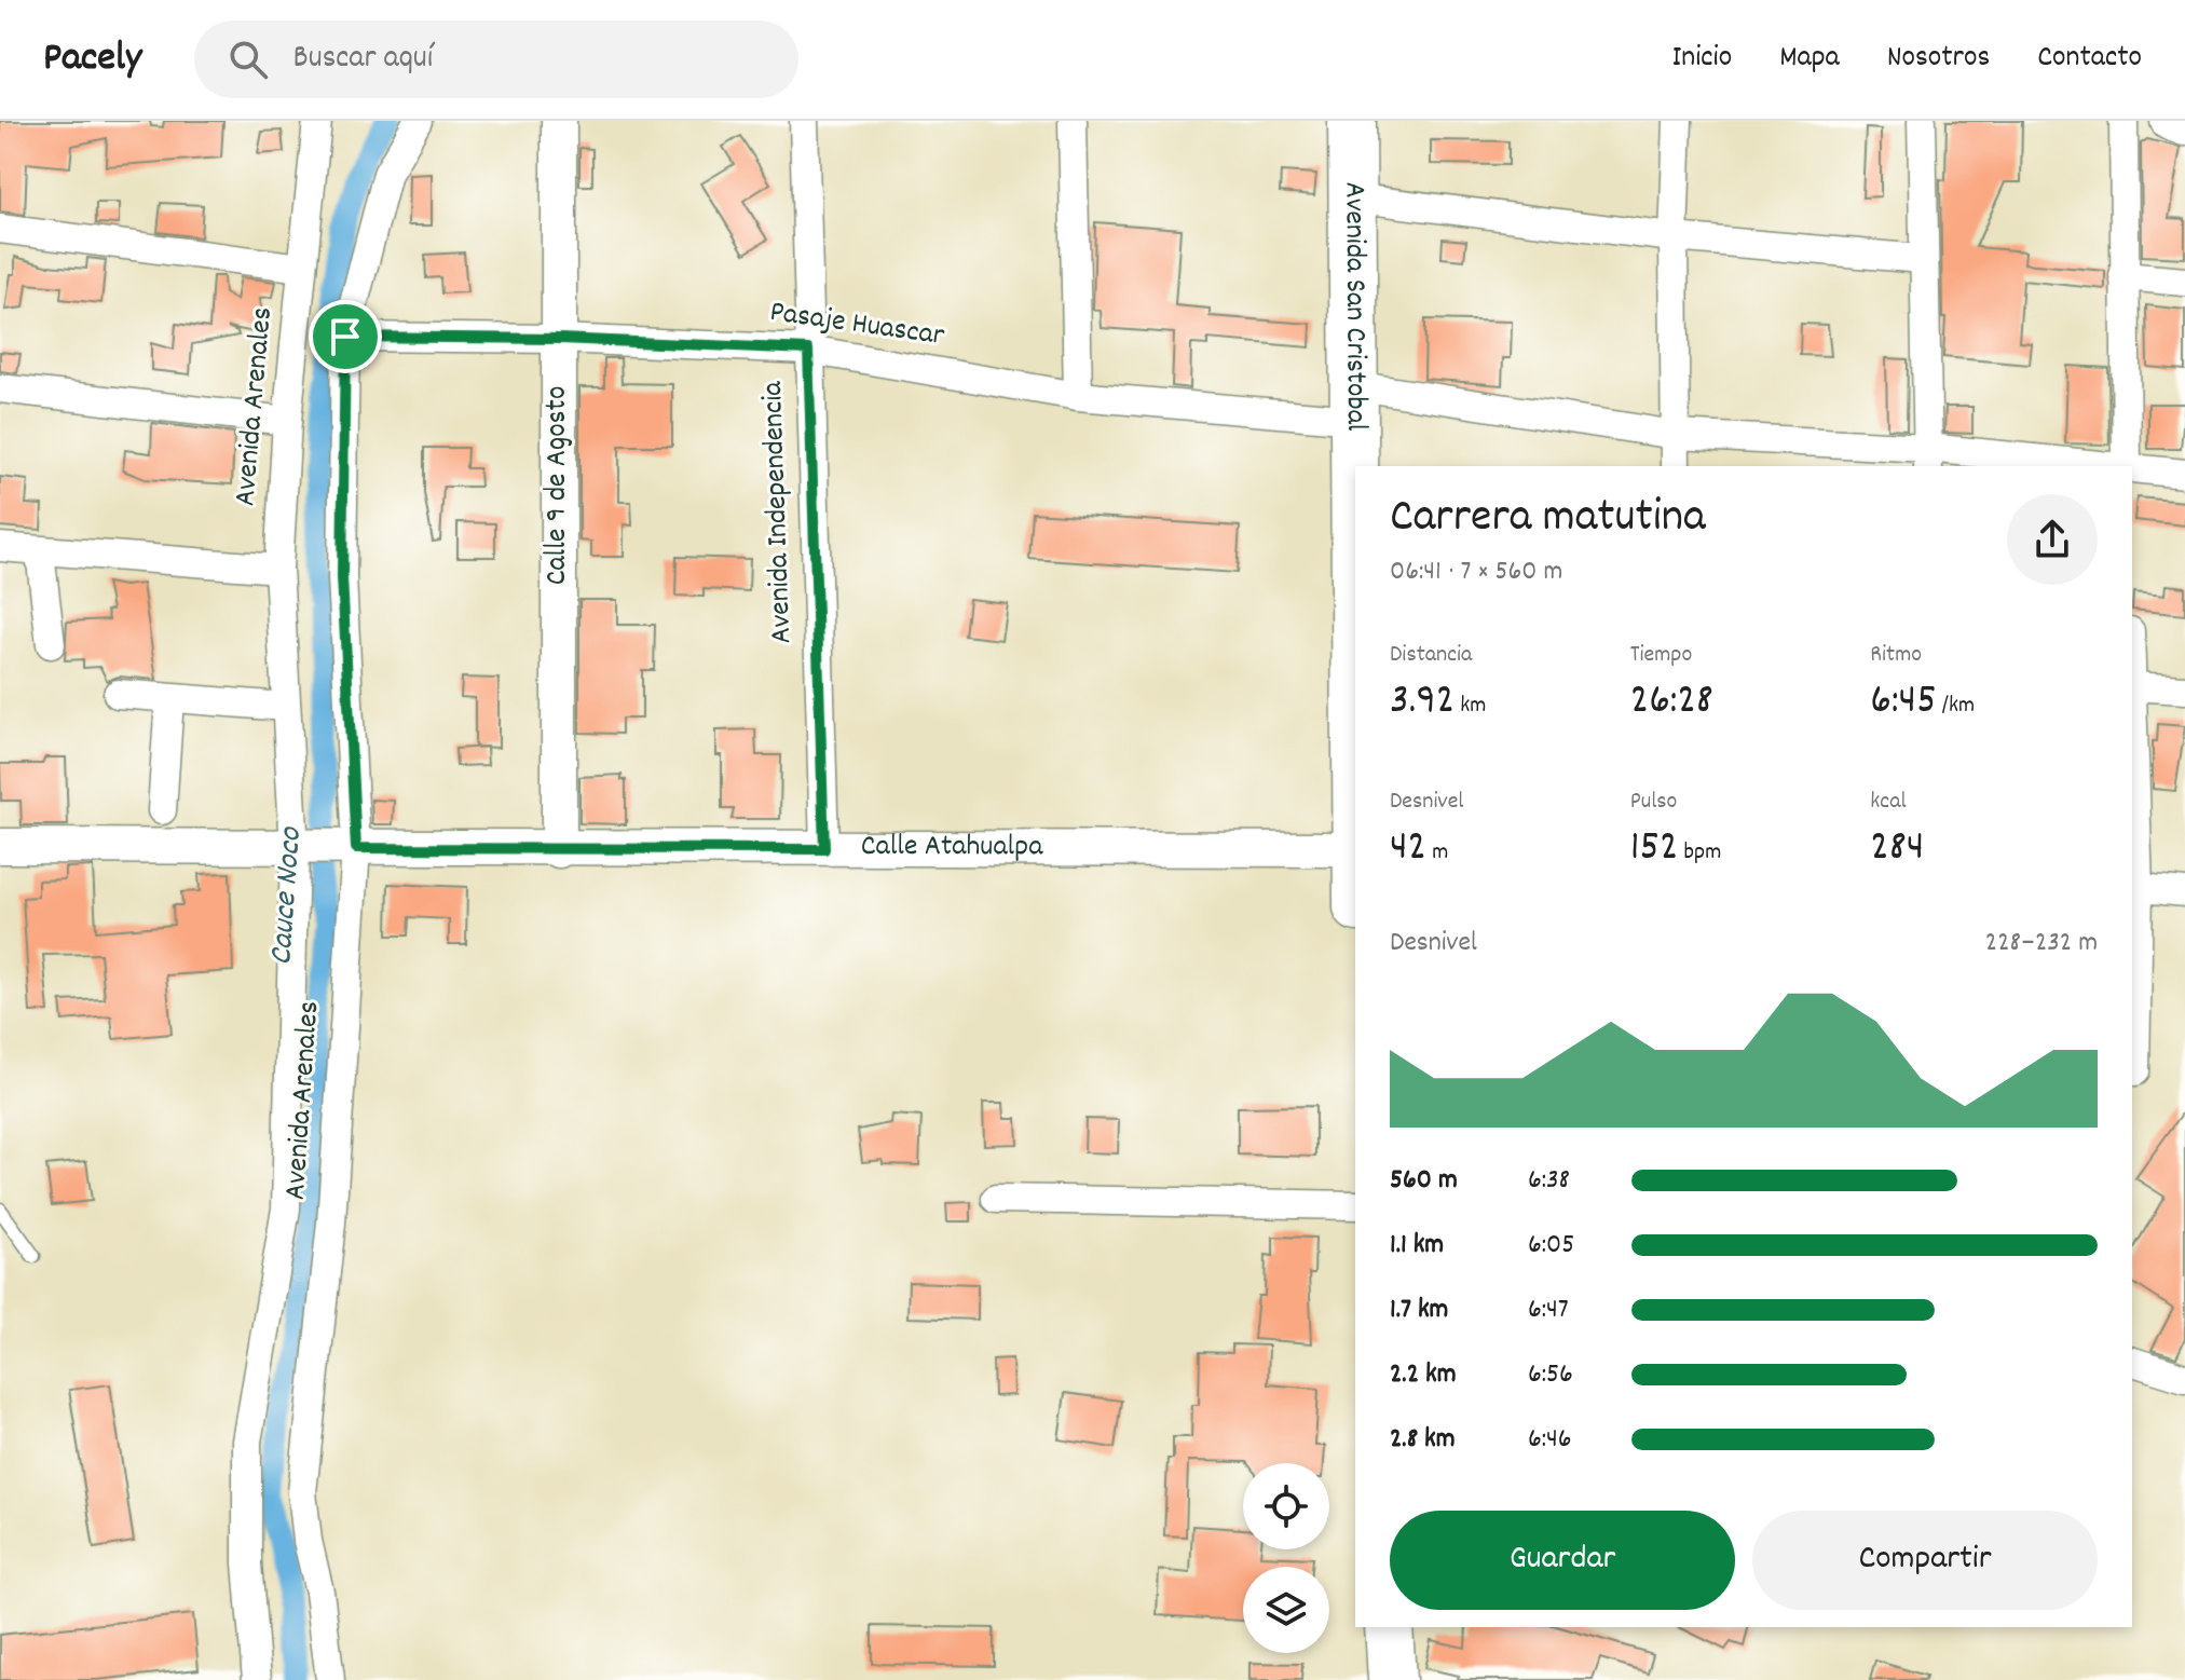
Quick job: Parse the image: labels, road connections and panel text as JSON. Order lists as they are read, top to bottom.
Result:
{
  "streets": {
    "highway": ["Avenida San Cristobal"],
    "street": [
      "Pasaje Huascar",
      "Avenida Arenales",
      "Calle 9 de Agosto",
      "Avenida Independencia",
      "Calle Atahualpa"
    ]
  },
  "crossings": [
    ["Avenida San Cristobal", "Pasaje Huascar"],
    ["Avenida San Cristobal", "Calle Atahualpa"],
    ["Pasaje Huascar", "Avenida Arenales"],
    ["Pasaje Huascar", "Calle 9 de Agosto"],
    ["Pasaje Huascar", "Avenida Independencia"],
    ["Avenida Arenales", "Calle Atahualpa"],
    ["Calle 9 de Agosto", "Calle Atahualpa"],
    ["Avenida Independencia", "Calle Atahualpa"]
  ],
  "water": ["Cauce Noco"],
  "page": {
    "header": "Pacely",
    "search": "Buscar aquí",
    "nav": [
      "Inicio",
      "Mapa",
      "Nosotros",
      "Contacto"
    ],
    "heading": ["Carrera matutina", "06:41 · 7 × 560 m"],
    "stats": [
      ["Distancia", "3.92 km"],
      ["Tiempo", "26:28"],
      ["Ritmo", "6:45 /km"],
      ["Desnivel", "42 m"],
      ["Pulso", "152 bpm"],
      ["kcal", "284"]
    ],
    "chart": ["Desnivel", "228–232 m"],
    "list": [
      {
        "name": "560 m",
        "note": "6:38"
      },
      {
        "name": "1.1 km",
        "note": "6:05"
      },
      {
        "name": "1.7 km",
        "note": "6:47"
      },
      {
        "name": "2.2 km",
        "note": "6:56"
      },
      {
        "name": "2.8 km",
        "note": "6:46"
      }
    ],
    "buttons": ["Guardar", "Compartir"]
  }
}
